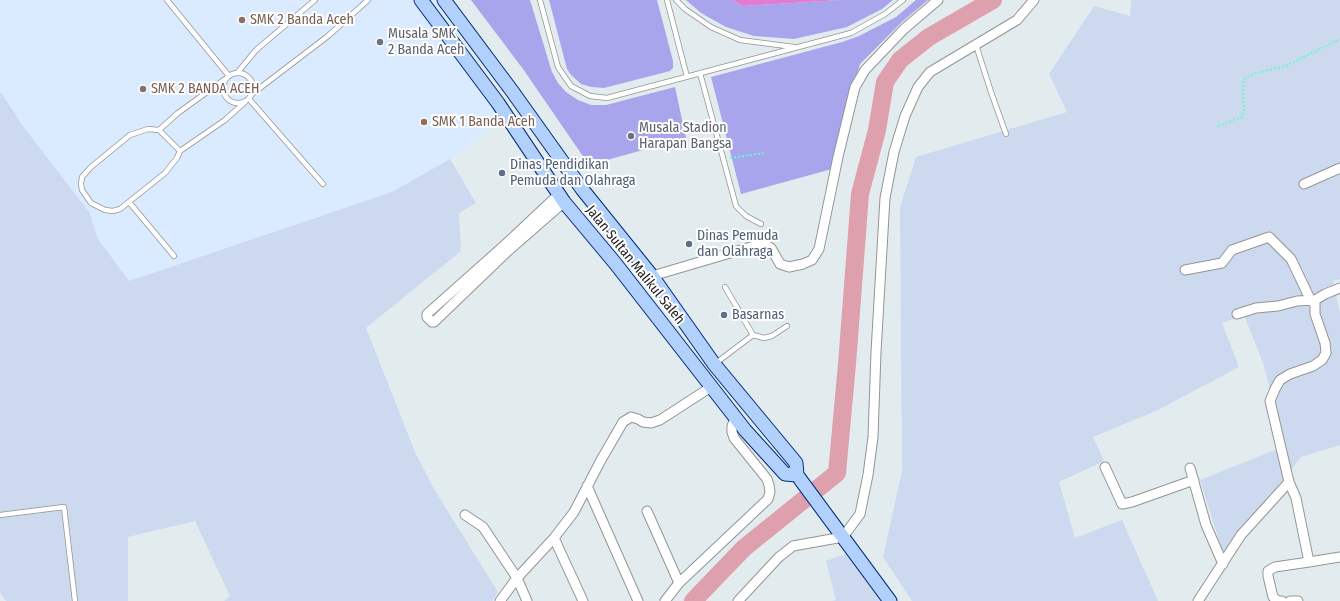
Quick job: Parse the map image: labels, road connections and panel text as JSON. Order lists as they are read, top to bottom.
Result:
{
  "streets": {
    "main road": ["Jalan Sultan Malikul Saleh"]
  },
  "places": [
    "SMK 2 Banda Aceh",
    "Musala SMK 2 Banda Aceh",
    "SMK 2 BANDA ACEH",
    "SMK 1 Banda Aceh",
    "Musala Stadion Harapan Bangsa",
    "Dinas Pendidikan Pemuda dan Olahraga",
    "Dinas Pemuda dan Olahraga",
    "Basarnas"
  ]
}
